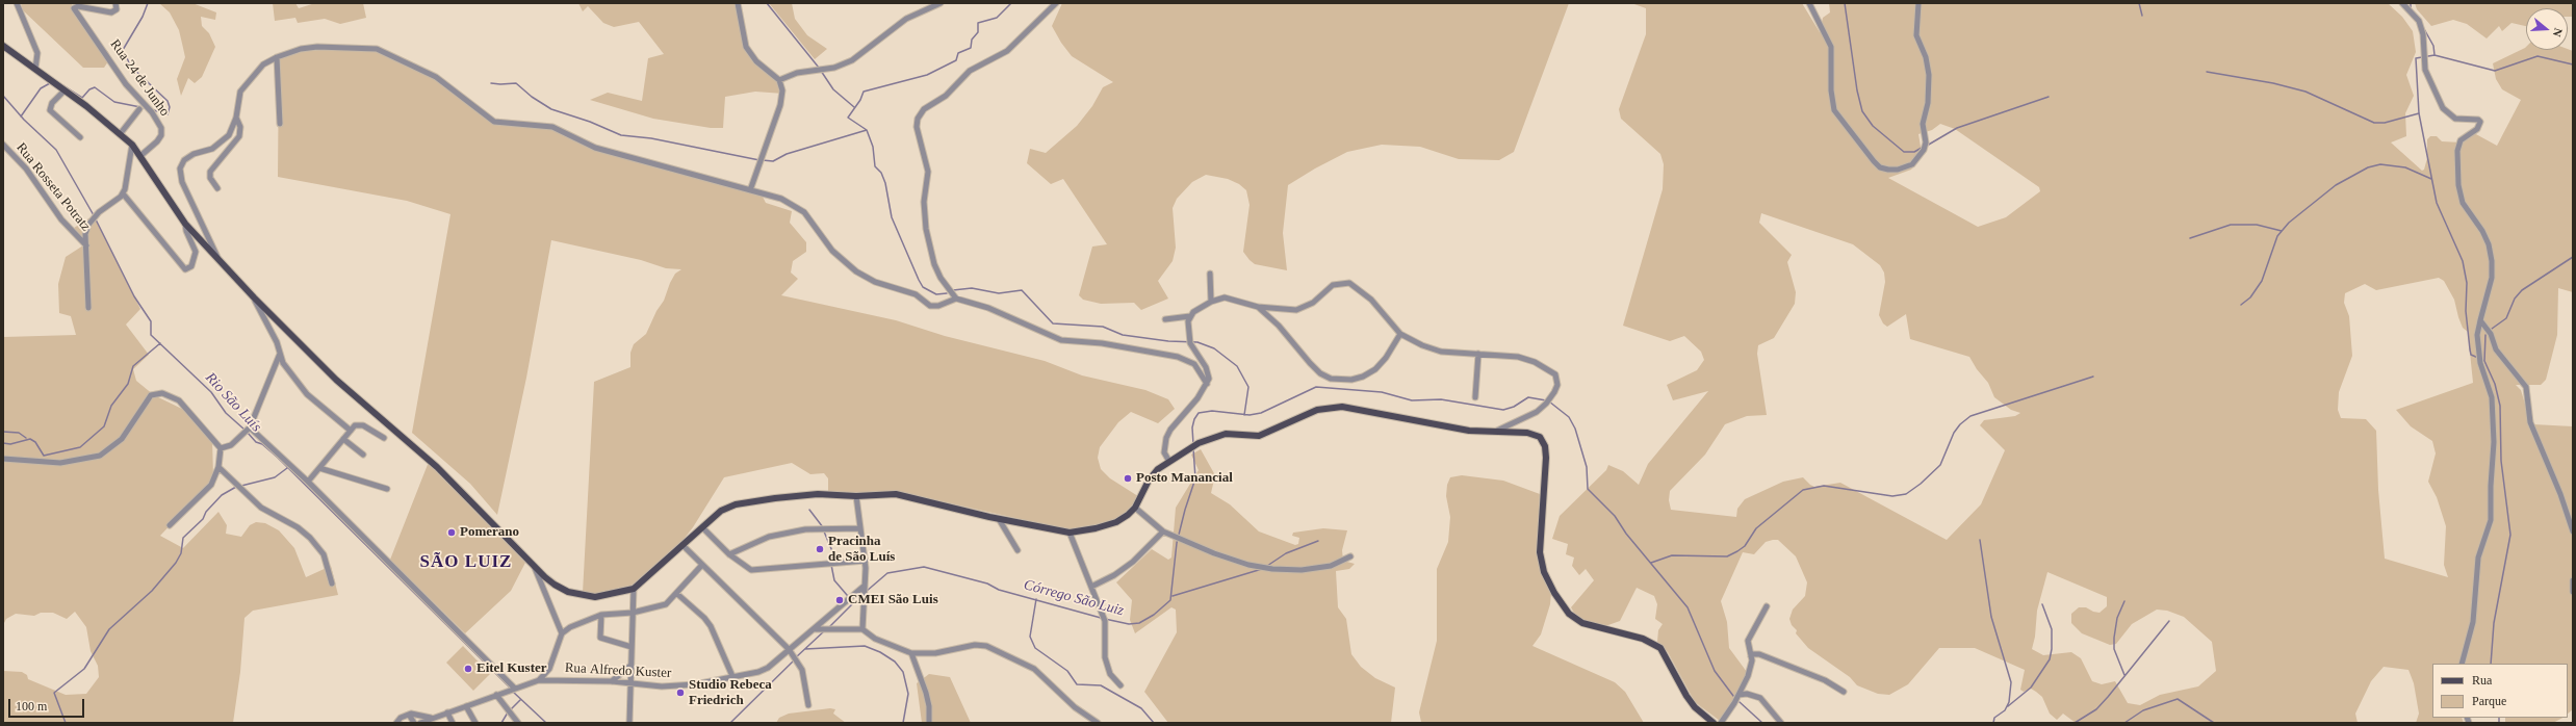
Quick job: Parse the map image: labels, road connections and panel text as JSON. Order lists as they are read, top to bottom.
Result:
{
  "streets": {
    "street": ["Rua 24 de Junho", "Rua Rosseta Potratz", "Rua Alfredo Kuster"]
  },
  "districts": ["SÃO LUIZ"],
  "water": ["Rio São Luís", "Córrego São Luiz"],
  "places": [
    "Posto Manancial",
    "Pomerano",
    "Pracinha de São Luís",
    "CMEI São Luis",
    "Eitel Kuster",
    "Studio Rebeca Friedrich"
  ],
  "legend": ["Rua", "Parque"],
  "scale_bar": "100 m",
  "north": "right"
}
